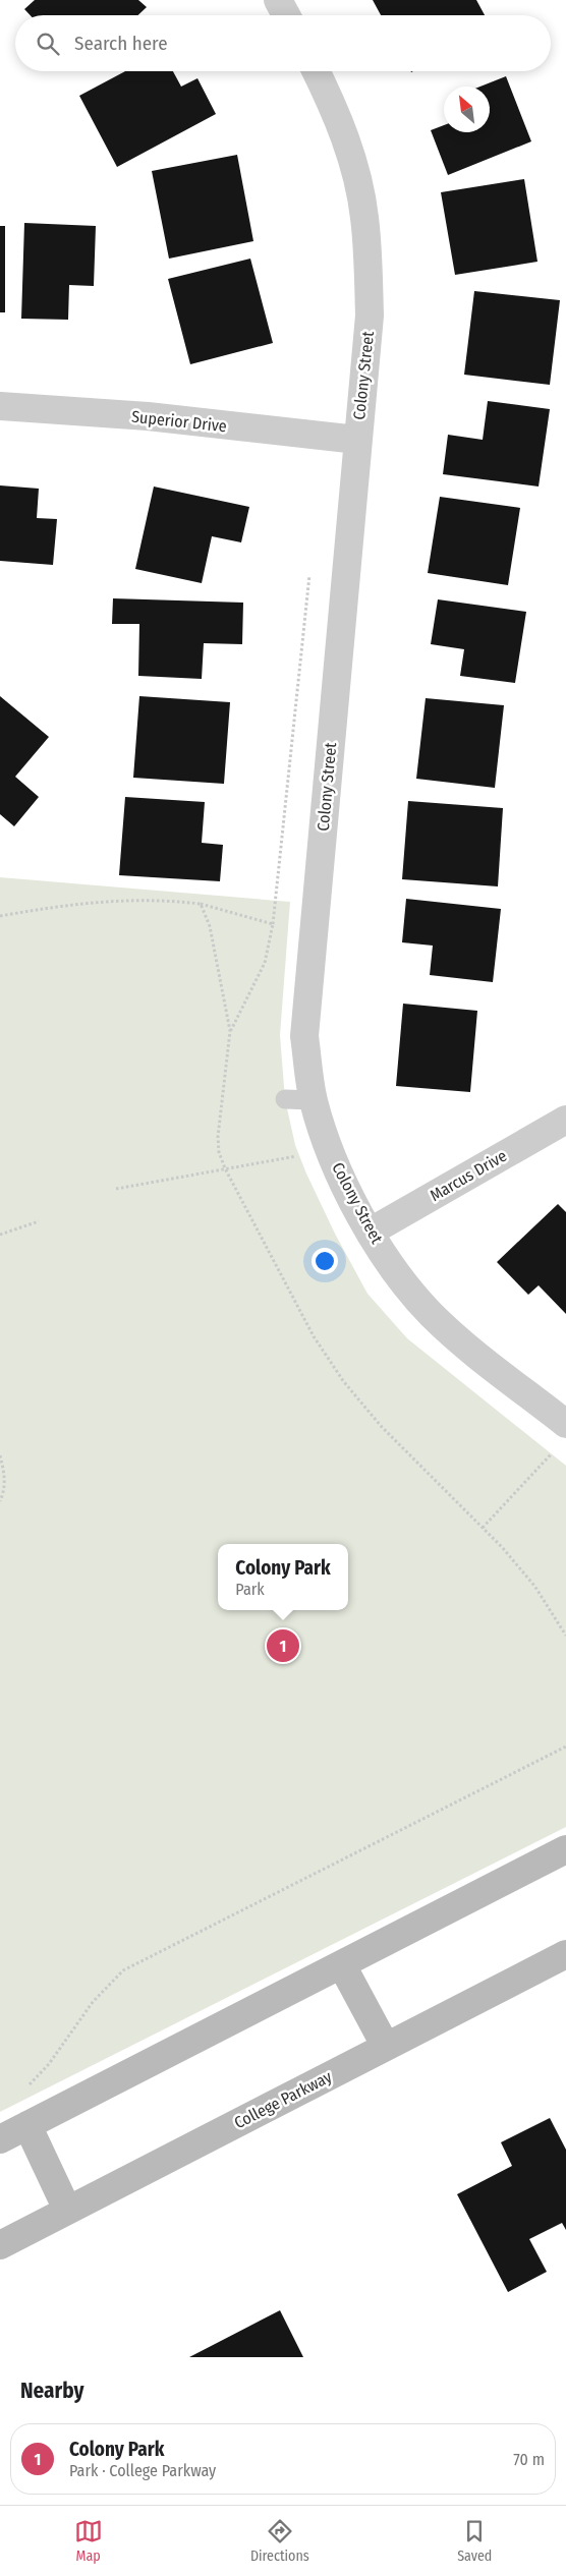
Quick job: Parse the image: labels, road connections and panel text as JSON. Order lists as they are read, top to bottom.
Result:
{
  "streets": {
    "main road": ["College Parkway"],
    "street": ["Colony Street", "Superior Drive", "Marcus Drive"]
  },
  "crossings": [
    ["Colony Street", "Superior Drive"],
    ["Colony Street", "Marcus Drive"]
  ],
  "north": "top left",
  "page": {
    "search": "Search here",
    "popup": ["Colony Park", "Park"],
    "pins": "1",
    "heading": "Nearby",
    "list": [
      {
        "mark": "1",
        "name": "Colony Park",
        "note": "Park · College Parkway",
        "value": "70 m"
      }
    ],
    "nav": ["Map", "Directions", "Saved"]
  }
}
